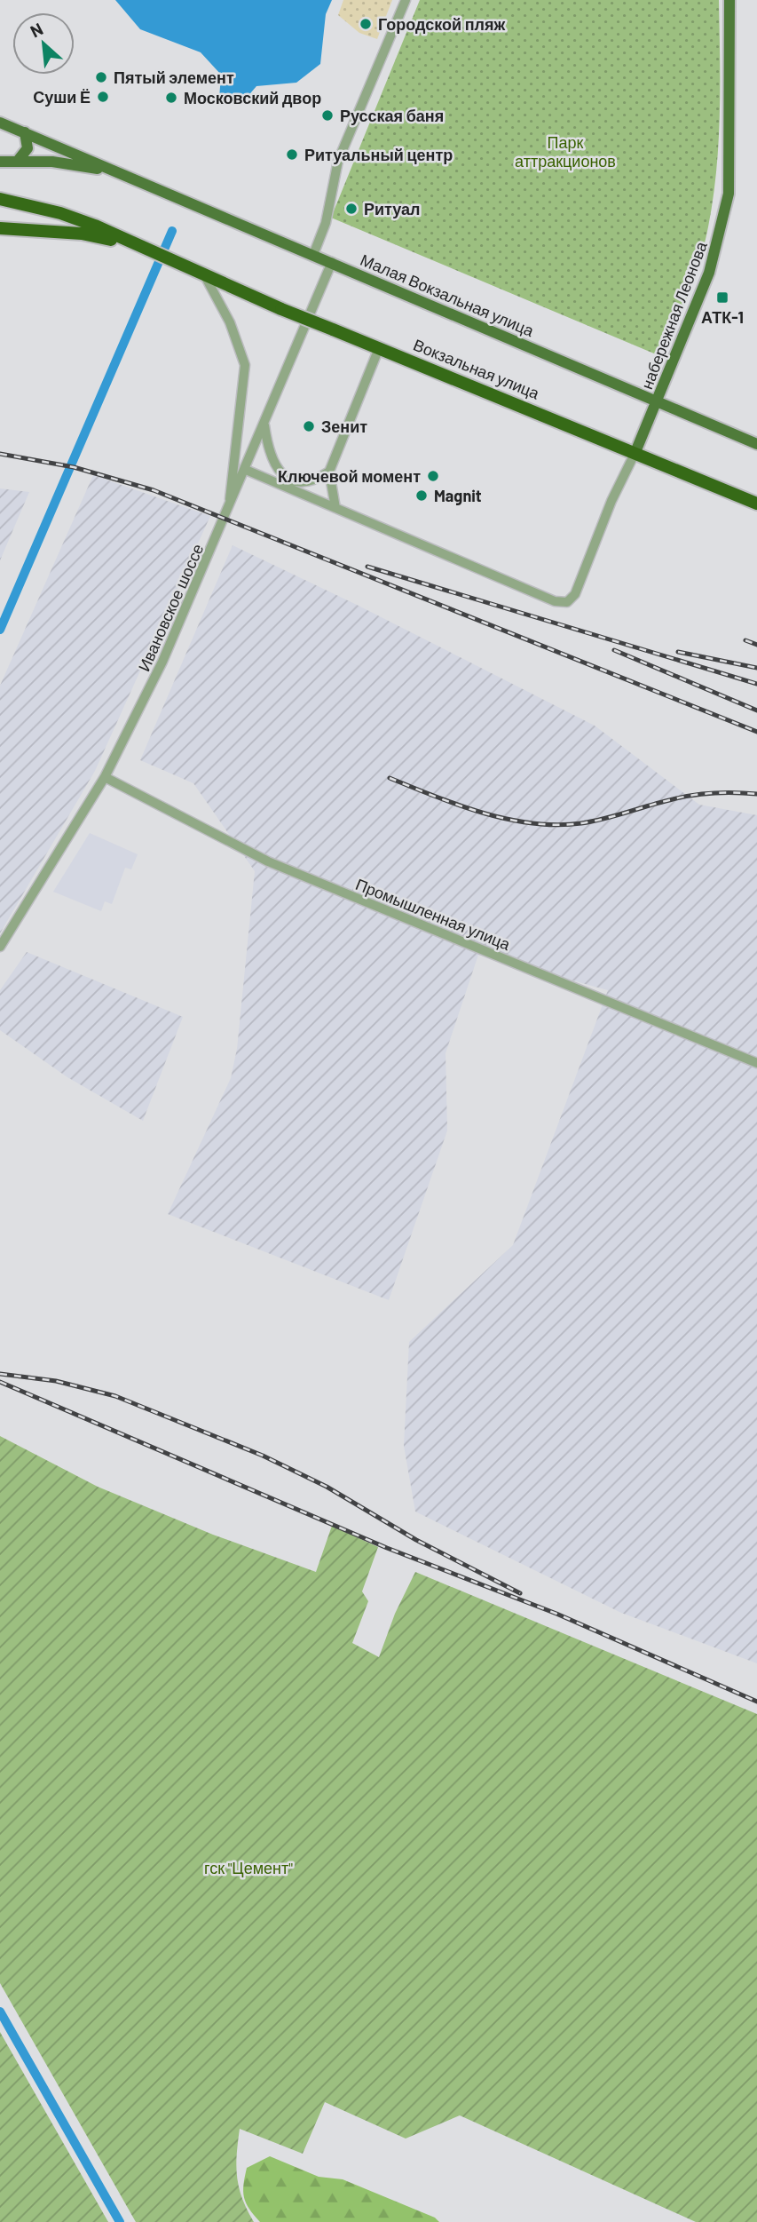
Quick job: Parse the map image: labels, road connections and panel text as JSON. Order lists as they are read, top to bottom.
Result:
{
  "streets": {
    "highway": ["Вокзальная улица"],
    "main road": ["Малая Вокзальная улица", "набережная Леонова"],
    "street": ["Ивановское шоссе", "Промышленная улица"]
  },
  "crossings": [
    ["Малая Вокзальная улица", "набережная Леонова"],
    ["Малая Вокзальная улица", "Ивановское шоссе"],
    ["набережная Леонова", "Вокзальная улица"],
    ["Ивановское шоссе", "Промышленная улица"]
  ],
  "parks": ["Парк аттракционов", "гск \"Цемент\""],
  "places": {
    "other": [
      "Городской пляж",
      "Пятый элемент",
      "Суши Ё",
      "Московский двор",
      "Русская баня",
      "Ритуальный центр",
      "Ритуал",
      "Зенит",
      "Ключевой момент",
      "Magnit"
    ],
    "transit": ["АТК-1"]
  },
  "north": "top left"
}
